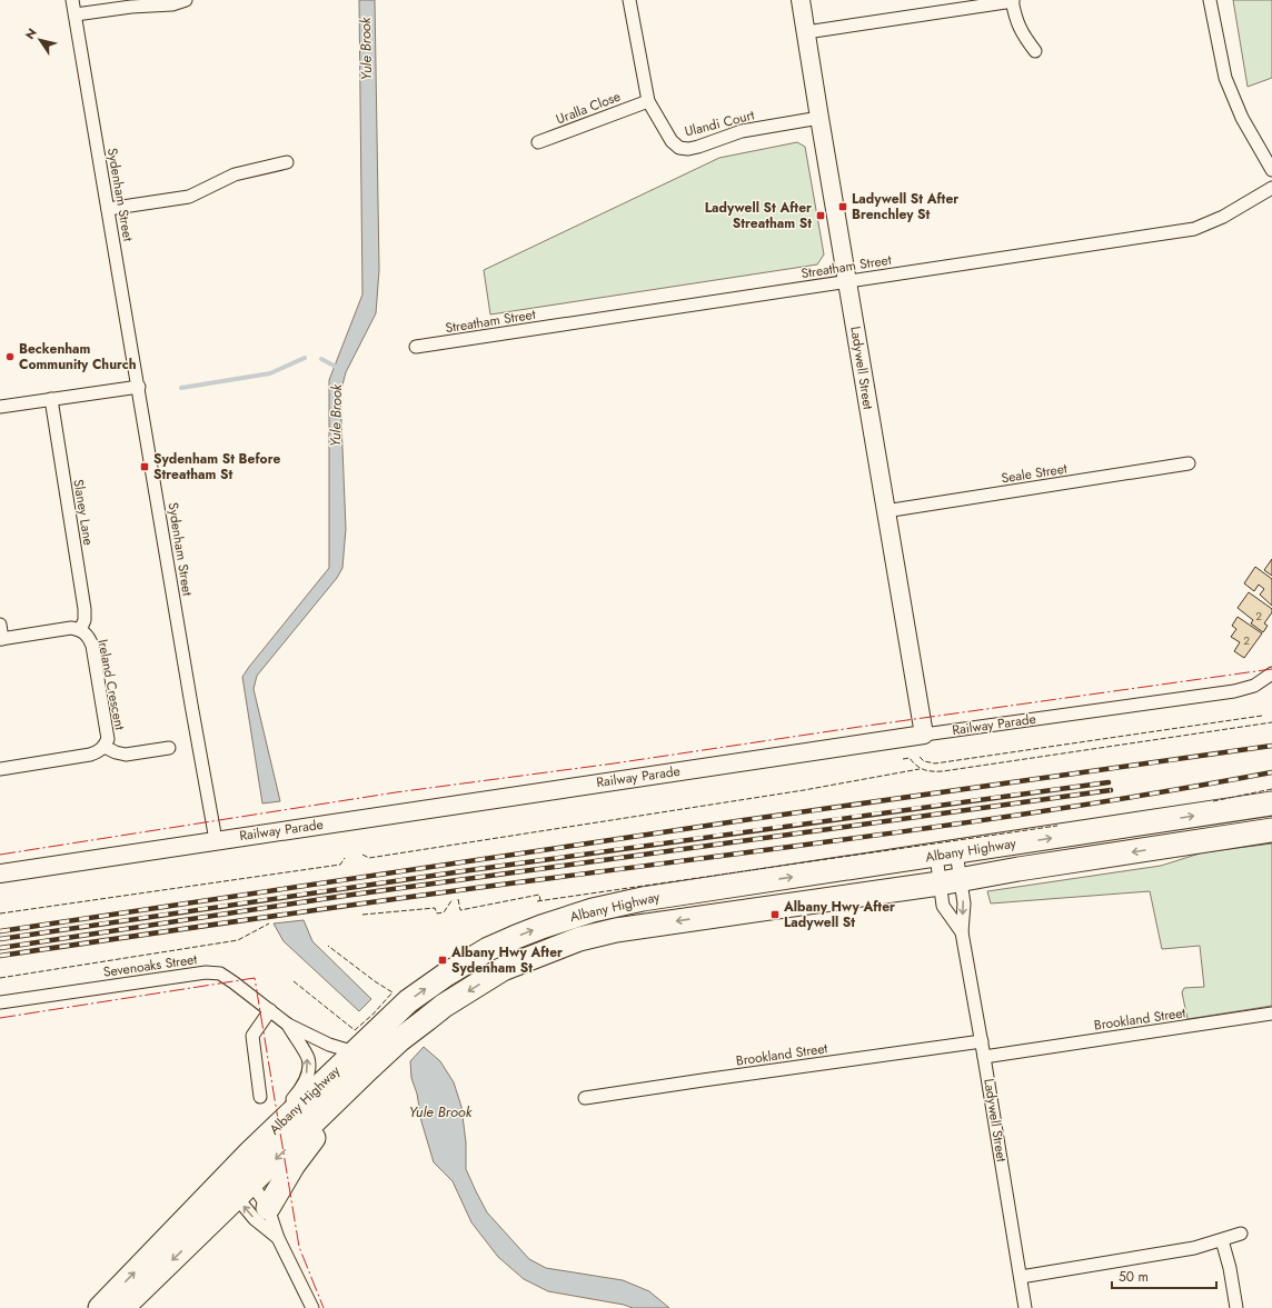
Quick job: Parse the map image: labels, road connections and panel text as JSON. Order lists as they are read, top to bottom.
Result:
{
  "streets": {
    "highway": ["Albany Highway"],
    "street": [
      "Uralla Close",
      "Ulandi Court",
      "Sydenham Street",
      "Streatham Street",
      "Ladywell Street",
      "Seale Street",
      "Slaney Lane",
      "Ireland Crescent",
      "Railway Parade",
      "Sevenoaks Street",
      "Brookland Street"
    ]
  },
  "crossings": [
    ["Uralla Close", "Ulandi Court"],
    ["Ulandi Court", "Ladywell Street"],
    ["Sydenham Street", "Railway Parade"],
    ["Streatham Street", "Ladywell Street"],
    ["Ladywell Street", "Seale Street"],
    ["Ladywell Street", "Railway Parade"],
    ["Ladywell Street", "Albany Highway"],
    ["Ladywell Street", "Brookland Street"],
    ["Slaney Lane", "Ireland Crescent"],
    ["Albany Highway", "Sevenoaks Street"]
  ],
  "water": ["Yule Brook"],
  "places": {
    "transit": [
      "Ladywell St After Brenchley St",
      "Ladywell St After Streatham St",
      "Sydenham St Before Streatham St",
      "Albany Hwy After Ladywell St",
      "Albany Hwy After Sydenham St"
    ],
    "other": ["Beckenham Community Church"]
  },
  "house_numbers": ["2", "2"],
  "scale_bar": "50 m",
  "north": "top left"
}
